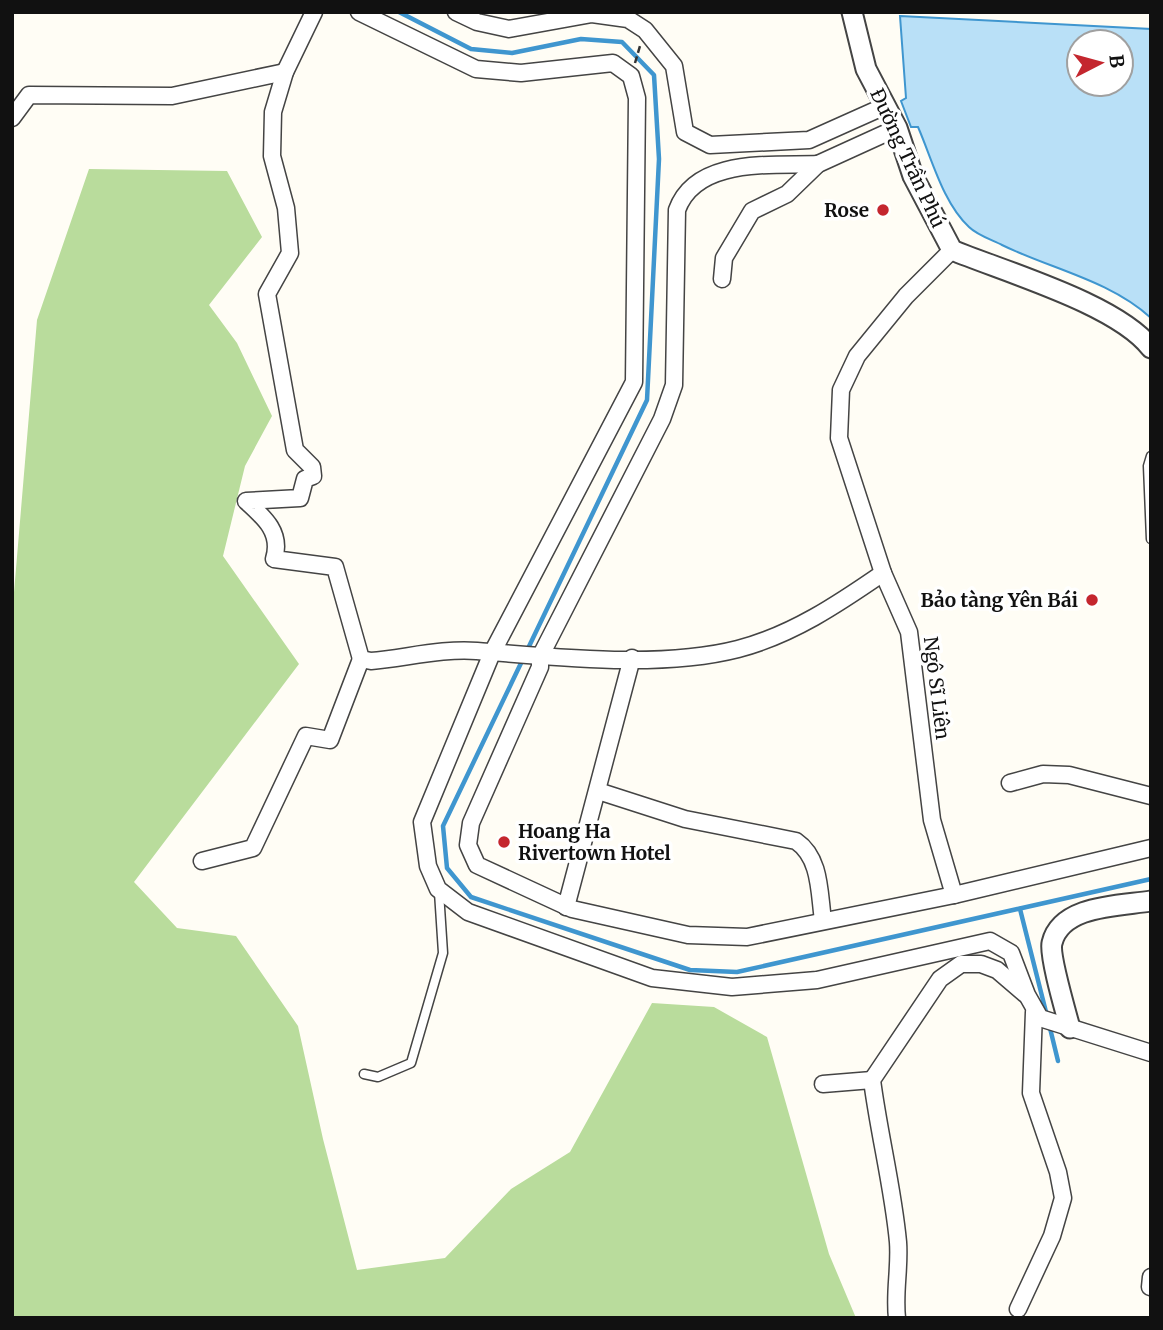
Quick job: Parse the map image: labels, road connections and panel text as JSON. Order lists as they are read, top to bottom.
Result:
{
  "streets": {
    "street": ["Đường Trần Phú", "Ngô Sĩ Liên"]
  },
  "crossings": [
    ["Đường Trần Phú", "Ngô Sĩ Liên"]
  ],
  "places": ["Rose", "Bảo tàng Yên Bái", "Hoang Ha Rivertown Hotel"],
  "north": "right"
}
